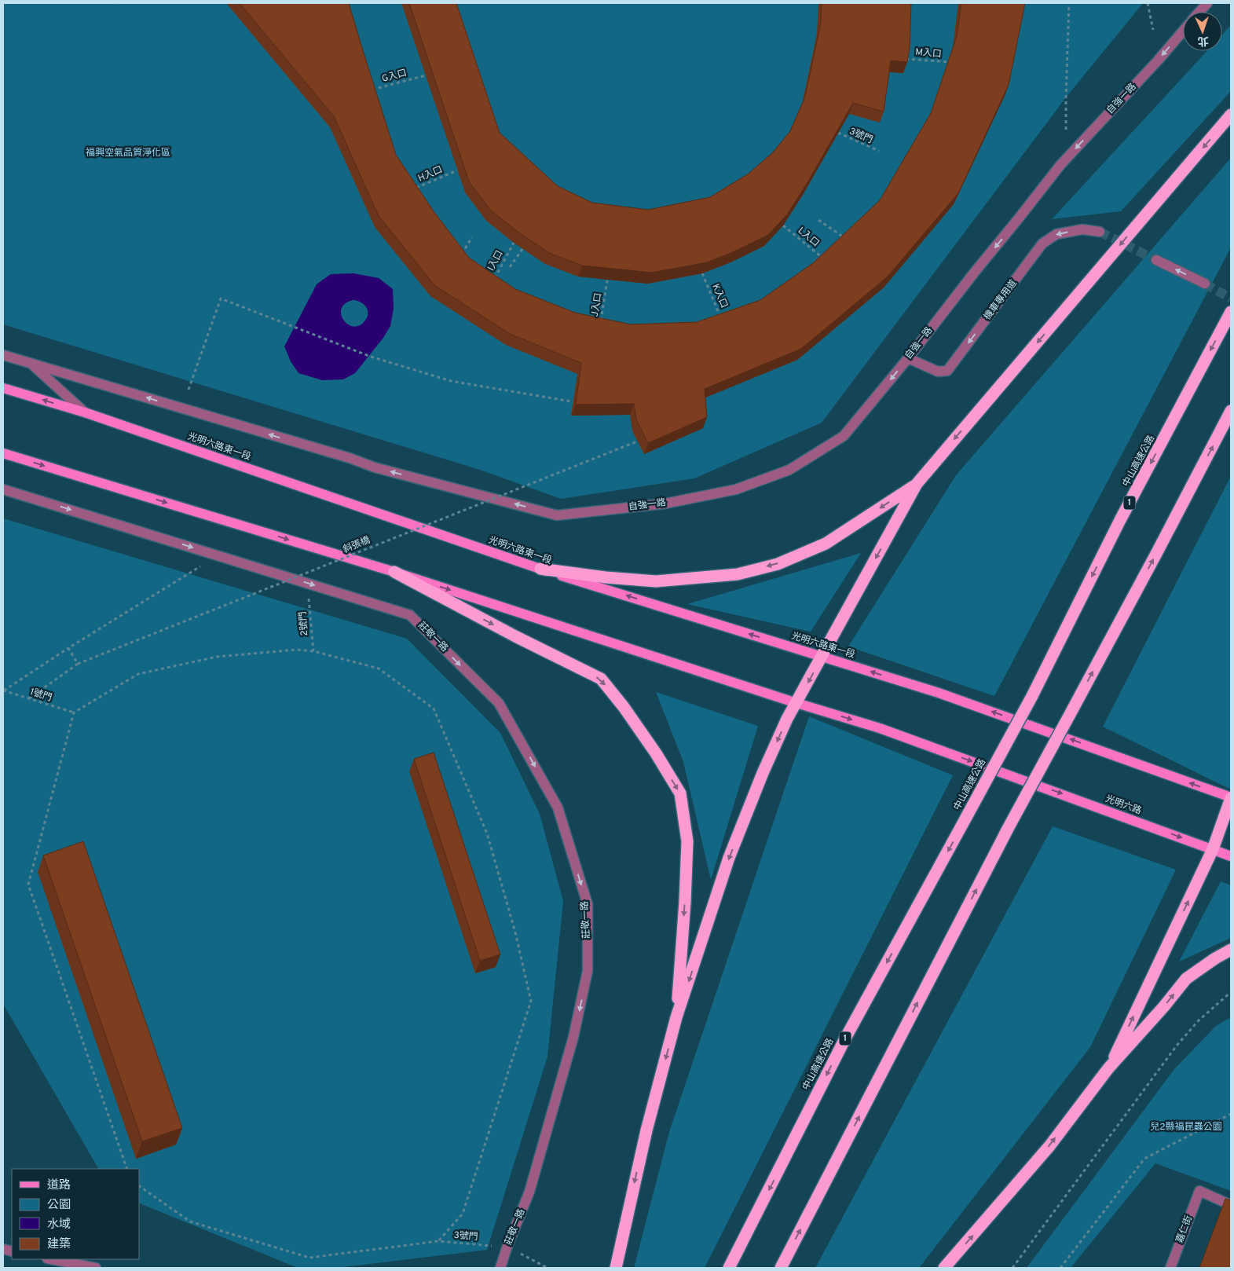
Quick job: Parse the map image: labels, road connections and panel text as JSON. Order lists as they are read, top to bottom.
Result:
{
  "streets": {
    "highway": ["中山高速公路", "1"],
    "main road": ["光明六路東一段", "光明六路"],
    "street": [
      "自強一路",
      "機車專用道",
      "莊敬一路",
      "嘉仁街"
    ],
    "path": [
      "M入口",
      "G入口",
      "3號門",
      "H入口",
      "L入口",
      "I入口",
      "K入口",
      "J入口",
      "斜張橋",
      "2號門",
      "1號門"
    ]
  },
  "crossings": [
    ["自強一路", "機車專用道"],
    ["斜張橋", "1號門"]
  ],
  "one_way": [
    "自強一路",
    "機車專用道",
    "莊敬一路",
    "光明六路"
  ],
  "parks": ["福興空氣品質淨化區", "兒2縣福昆蟲公園"],
  "legend": [
    "道路",
    "公園",
    "水域",
    "建築"
  ],
  "north": "bottom"
}
